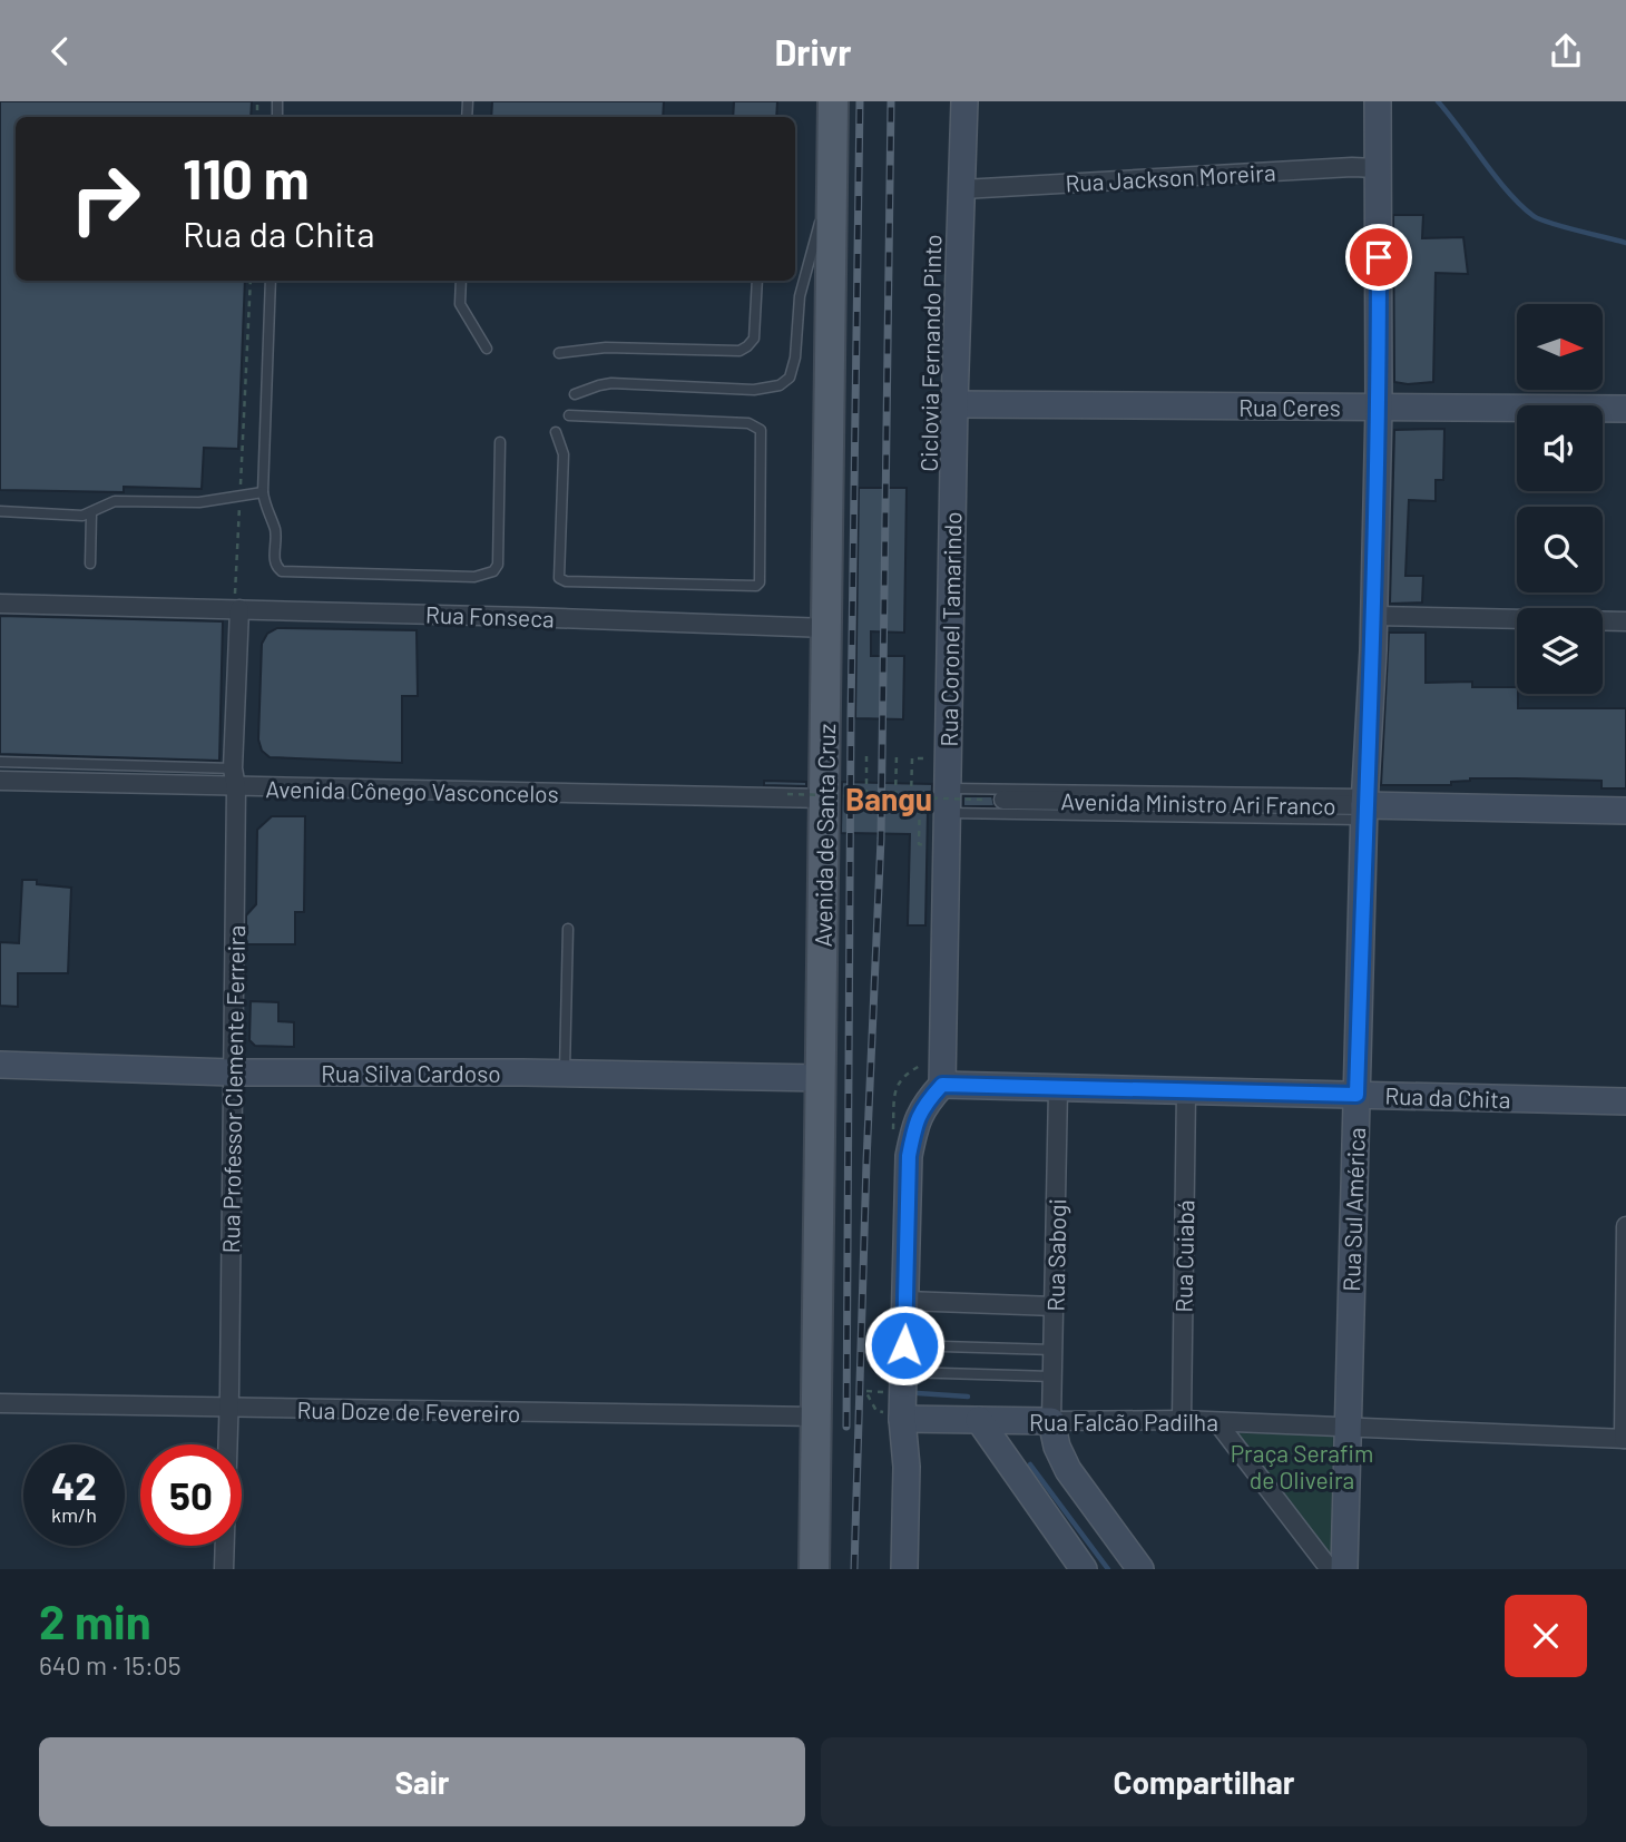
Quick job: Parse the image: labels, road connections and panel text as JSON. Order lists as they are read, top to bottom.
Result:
{
  "streets": {
    "main road": [
      "Rua Ceres",
      "Rua Coronel Tamarindo",
      "Avenida Ministro Ari Franco",
      "Avenida de Santa Cruz",
      "Rua Silva Cardoso",
      "Rua da Chita",
      "Rua Sul América",
      "Rua Falcão Padilha"
    ],
    "street": [
      "Rua Jackson Moreira",
      "Rua Fonseca",
      "Avenida Cônego Vasconcelos",
      "Rua Professor Clemente Ferreira",
      "Rua Sabogi",
      "Rua Cuiabá",
      "Rua Doze de Fevereiro"
    ]
  },
  "crossings": [
    ["Rua Jackson Moreira", "Rua Coronel Tamarindo"],
    ["Rua Jackson Moreira", "Rua Sul América"],
    ["Rua Ceres", "Rua Coronel Tamarindo"],
    ["Rua Ceres", "Rua Sul América"],
    ["Rua Fonseca", "Avenida de Santa Cruz"],
    ["Rua Fonseca", "Rua Professor Clemente Ferreira"],
    ["Rua Coronel Tamarindo", "Rua da Chita"],
    ["Avenida Cônego Vasconcelos", "Avenida de Santa Cruz"],
    ["Avenida Cônego Vasconcelos", "Rua Professor Clemente Ferreira"],
    ["Avenida Ministro Ari Franco", "Rua Sul América"],
    ["Avenida de Santa Cruz", "Rua Silva Cardoso"],
    ["Avenida de Santa Cruz", "Rua Doze de Fevereiro"],
    ["Rua Silva Cardoso", "Rua Professor Clemente Ferreira"],
    ["Rua Professor Clemente Ferreira", "Rua Doze de Fevereiro"],
    ["Rua da Chita", "Rua Sul América"],
    ["Rua da Chita", "Rua Sabogi"],
    ["Rua da Chita", "Rua Cuiabá"],
    ["Rua Sul América", "Rua Falcão Padilha"],
    ["Rua Sabogi", "Rua Falcão Padilha"],
    ["Rua Cuiabá", "Rua Falcão Padilha"]
  ],
  "districts": ["Bangu"],
  "parks": ["Praça Serafim de Oliveira"],
  "north": "right",
  "page": {
    "header": "Drivr",
    "turn": ["110 m", "Rua da Chita"],
    "speed": "42 km/h",
    "limit": "50",
    "heading": ["2 min", "640 m · 15:05"],
    "buttons": ["Sair", "Compartilhar"]
  }
}
